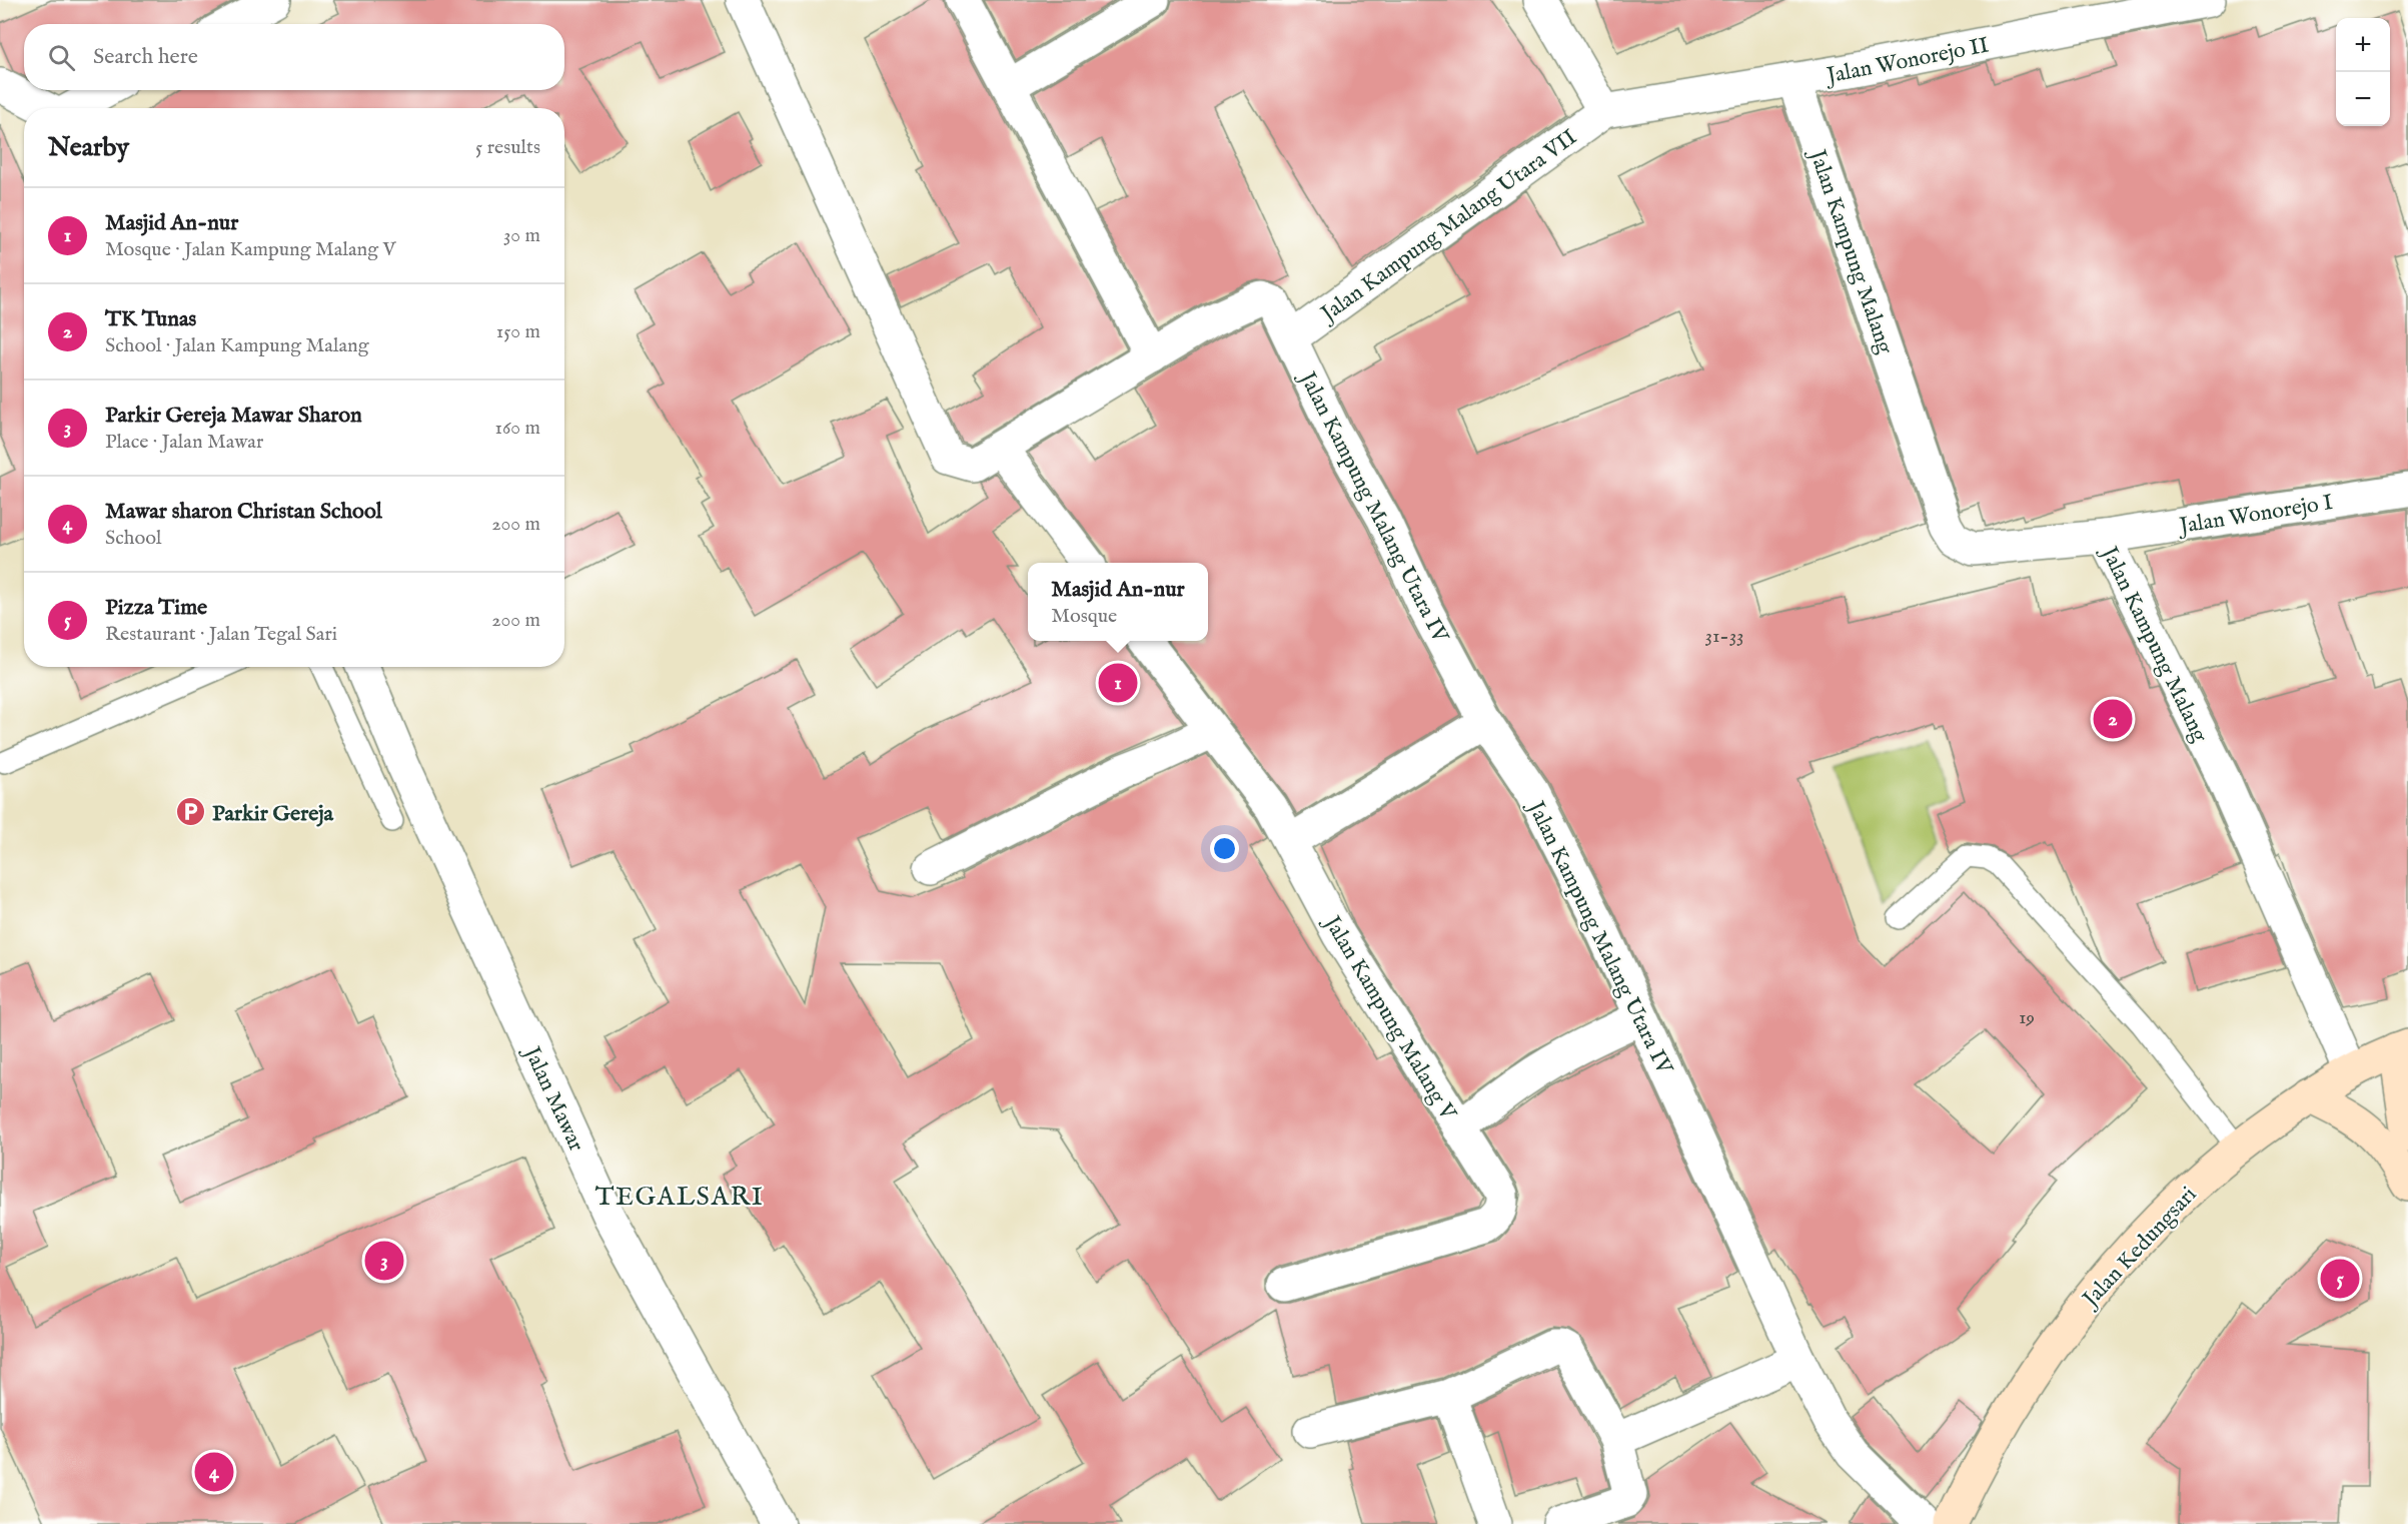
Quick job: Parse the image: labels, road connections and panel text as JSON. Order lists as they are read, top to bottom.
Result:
{
  "streets": {
    "street": [
      "Jalan Wonorejo II",
      "Jalan Kampung Malang Utara VII",
      "Jalan Kampung Malang",
      "Jalan Kampung Malang Utara IV",
      "Jalan Wonorejo I",
      "Jalan Kampung Malang V",
      "Jalan Mawar",
      "Jalan Kedungsari"
    ]
  },
  "crossings": [
    ["Jalan Wonorejo II", "Jalan Kampung Malang Utara VII"],
    ["Jalan Wonorejo II", "Jalan Kampung Malang"],
    ["Jalan Kampung Malang Utara VII", "Jalan Kampung Malang Utara IV"],
    ["Jalan Kampung Malang", "Jalan Wonorejo I"],
    ["Jalan Kampung Malang", "Jalan Kedungsari"]
  ],
  "districts": ["TEGALSARI"],
  "places": {
    "parking": ["Parkir Gereja"]
  },
  "house_numbers": ["31-33", "19"],
  "page": {
    "map_buttons": ["+", "−"],
    "search": "Search here",
    "heading": ["Nearby", "5 results"],
    "list": [
      {
        "mark": "1",
        "name": "Masjid An-nur",
        "note": "Mosque · Jalan Kampung Malang V",
        "value": "30 m"
      },
      {
        "mark": "2",
        "name": "TK Tunas",
        "note": "School · Jalan Kampung Malang",
        "value": "150 m"
      },
      {
        "mark": "3",
        "name": "Parkir Gereja Mawar Sharon",
        "note": "Place · Jalan Mawar",
        "value": "160 m"
      },
      {
        "mark": "4",
        "name": "Mawar sharon Christan School",
        "note": "School",
        "value": "200 m"
      },
      {
        "mark": "5",
        "name": "Pizza Time",
        "note": "Restaurant · Jalan Tegal Sari",
        "value": "200 m"
      }
    ],
    "popup": ["Masjid An-nur", "Mosque"],
    "pins": [
      "1",
      "2",
      "3",
      "5",
      "4"
    ]
  }
}
